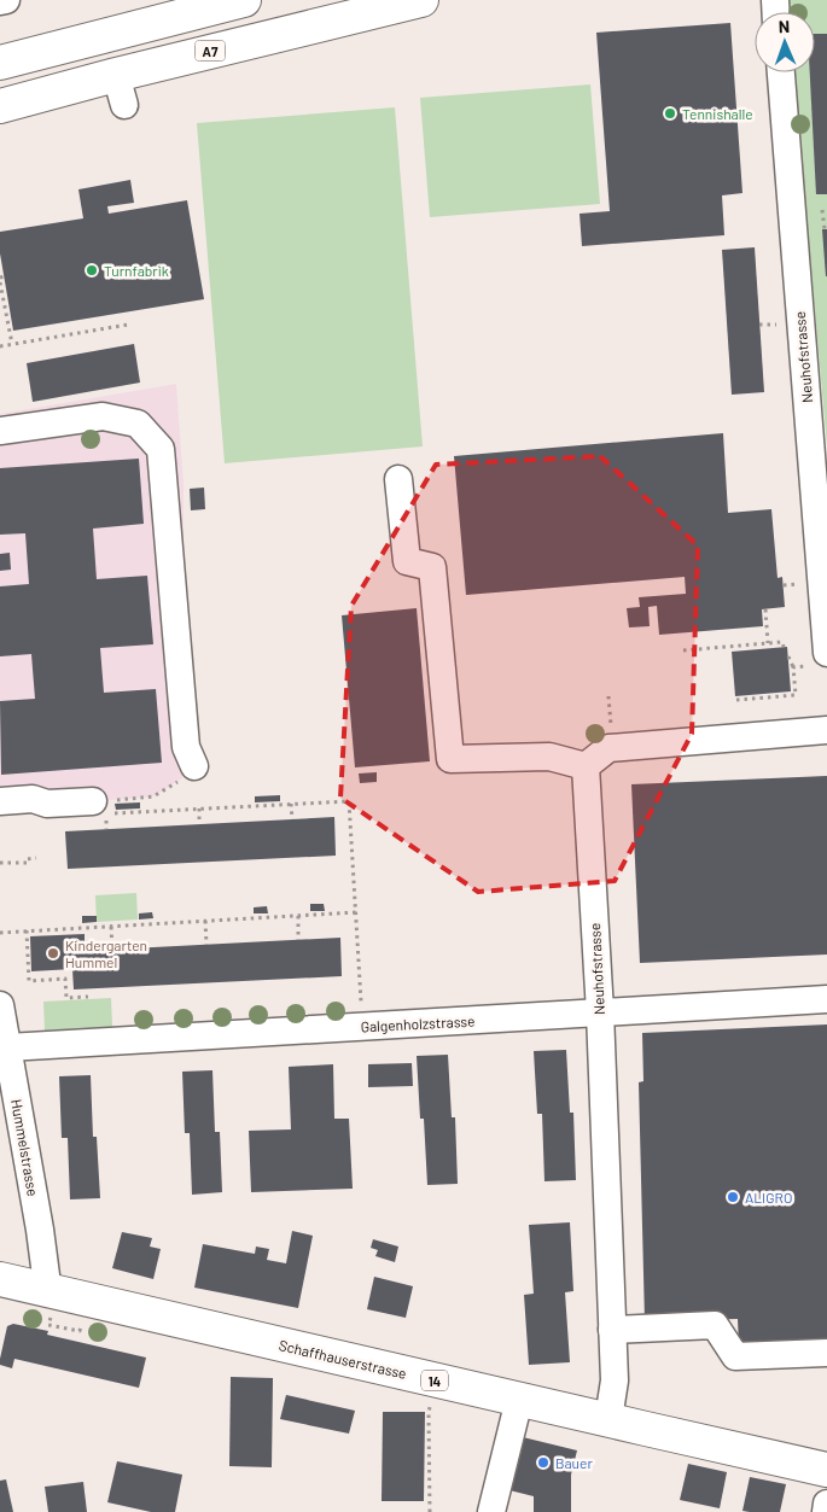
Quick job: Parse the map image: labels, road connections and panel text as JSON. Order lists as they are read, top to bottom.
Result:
{
  "streets": {
    "main road": ["A7", "Schaffhauserstrasse", "14"],
    "street": ["Neuhofstrasse", "Galgenholzstrasse", "Hummelstrasse"]
  },
  "crossings": [
    ["Neuhofstrasse", "Galgenholzstrasse"],
    ["Neuhofstrasse", "Schaffhauserstrasse"],
    ["Galgenholzstrasse", "Hummelstrasse"],
    ["Hummelstrasse", "Schaffhauserstrasse"]
  ],
  "places": [
    "Tennishalle",
    "Turnfabrik",
    "Kindergarten Hummel",
    "ALIGRO",
    "Bauer"
  ],
  "north": "top"
}
